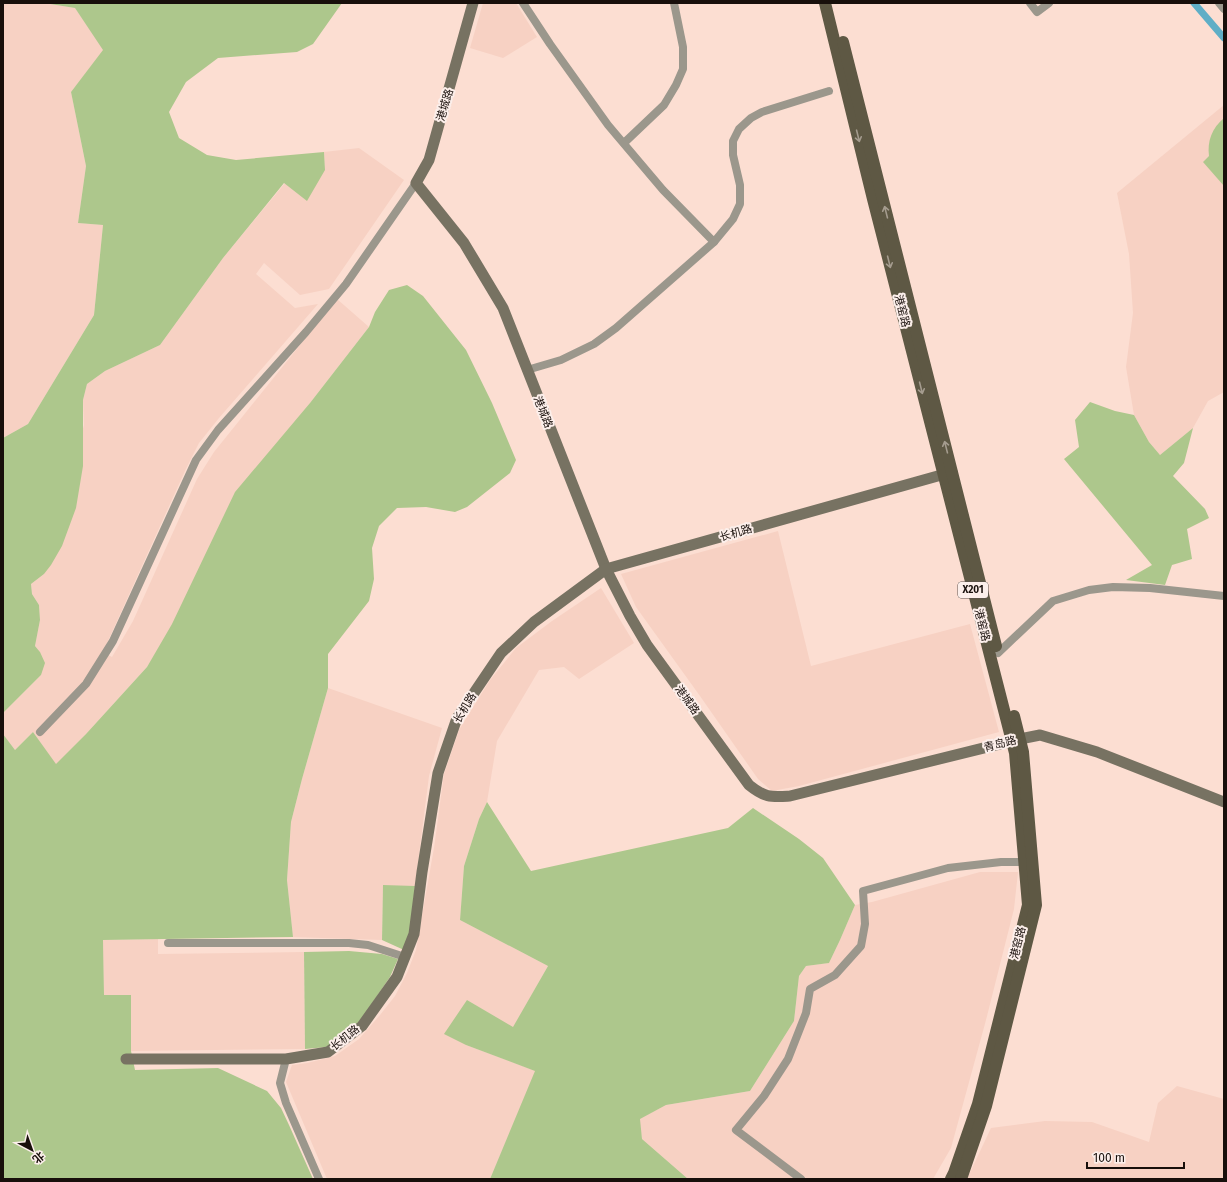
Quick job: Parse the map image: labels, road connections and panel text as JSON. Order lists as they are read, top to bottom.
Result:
{
  "streets": {
    "main road": ["港窑路", "X201"],
    "street": ["港城路", "长机路", "青岛路"]
  },
  "crossings": [
    ["港城路", "长机路"],
    ["港城路", "青岛路"],
    ["港窑路", "长机路"],
    ["港窑路", "青岛路"]
  ],
  "scale_bar": "100 m",
  "north": "bottom right"
}
